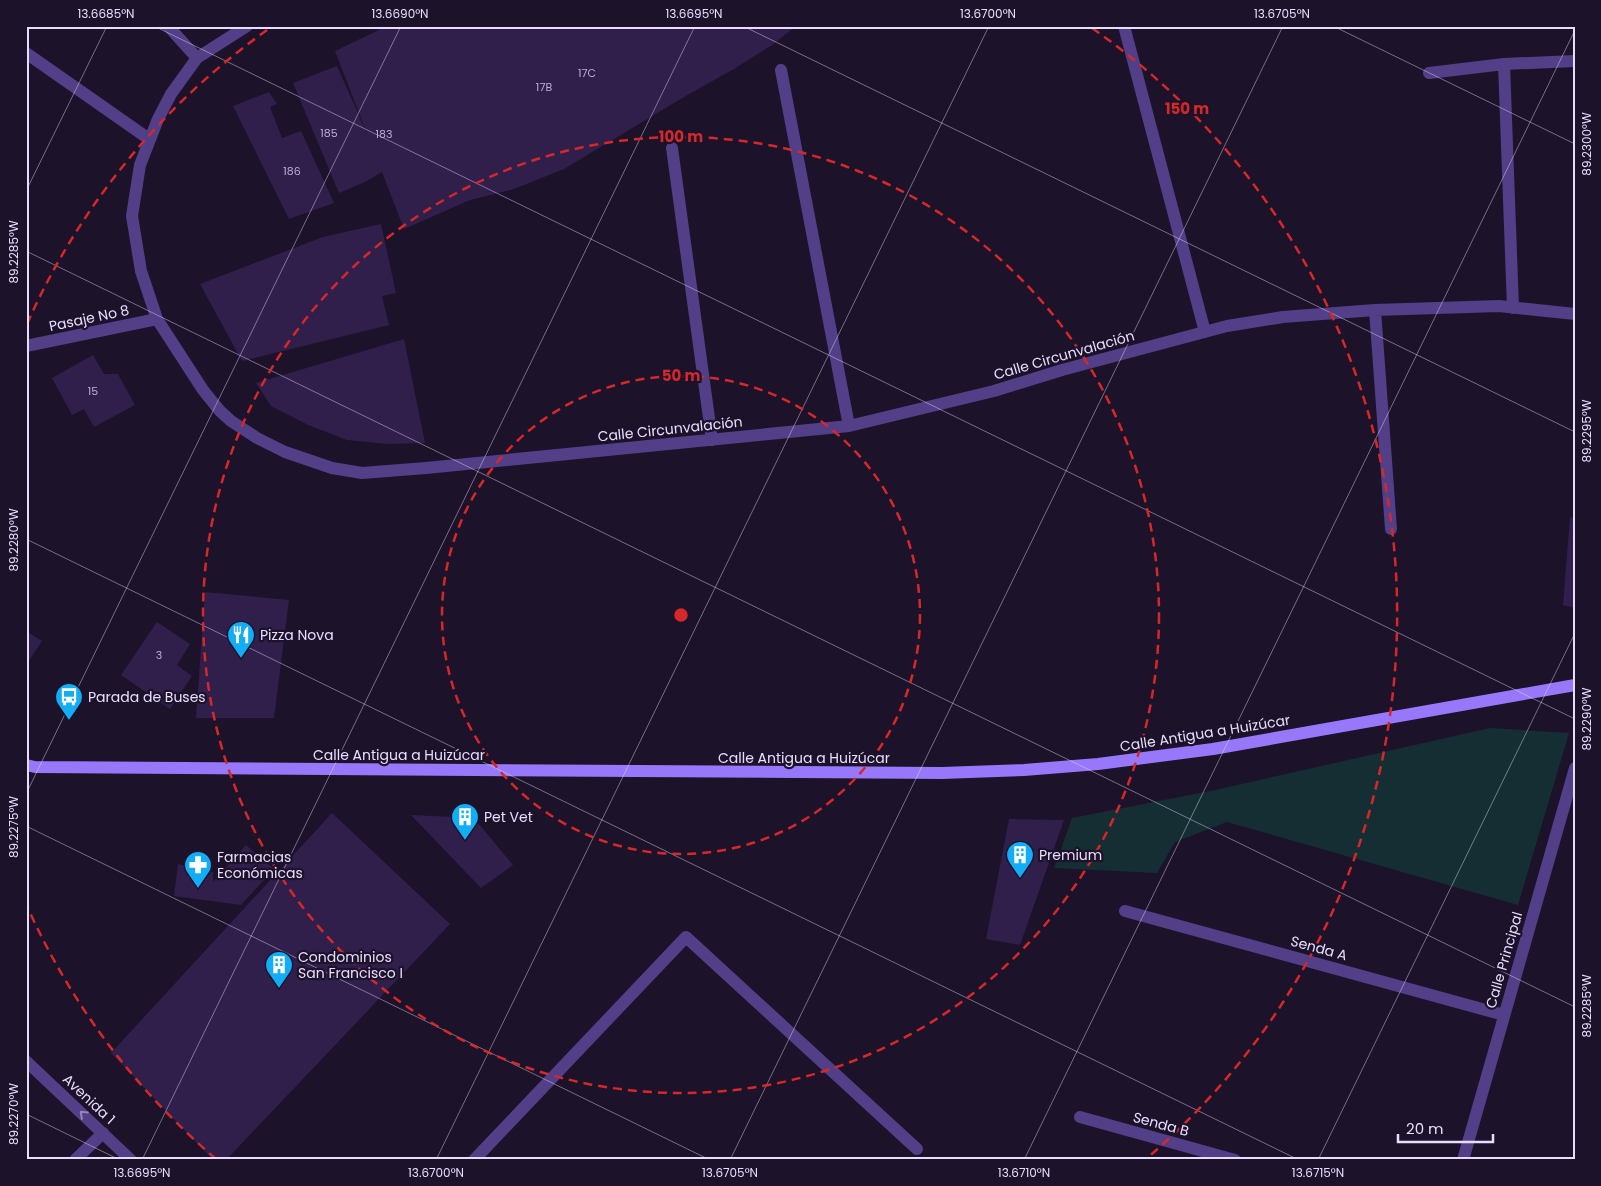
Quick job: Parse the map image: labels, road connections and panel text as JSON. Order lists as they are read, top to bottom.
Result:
{
  "streets": {
    "main road": ["Calle Antigua a Huizúcar"],
    "street": [
      "Pasaje No 8",
      "Calle Circunvalación",
      "Senda A",
      "Calle Principal",
      "Avenida 1",
      "Senda B"
    ]
  },
  "crossings": [
    ["Pasaje No 8", "Calle Circunvalación"],
    ["Senda A", "Calle Principal"]
  ],
  "one_way": ["Avenida 1"],
  "places": {
    "restaurant": ["Pizza Nova"],
    "bus stop": ["Parada de Buses"],
    "building": ["Pet Vet", "Premium", "Condominios San Francisco I"],
    "pharmacy": ["Farmacias Económicas"]
  },
  "house_numbers": [
    "17C",
    "17B",
    "185",
    "183",
    "186",
    "15",
    "3"
  ],
  "scale_bar": "20 m",
  "coordinates": [
    "13.6685°N",
    "13.6690°N",
    "13.6695°N",
    "13.6700°N",
    "13.6705°N",
    "89.2300°W",
    "89.2285°W",
    "89.2295°W",
    "89.2280°W",
    "89.2290°W",
    "89.2275°W",
    "89.2270°W",
    "13.6710°N",
    "13.6715°N"
  ],
  "rings": ["150 m", "100 m", "50 m"]
}
